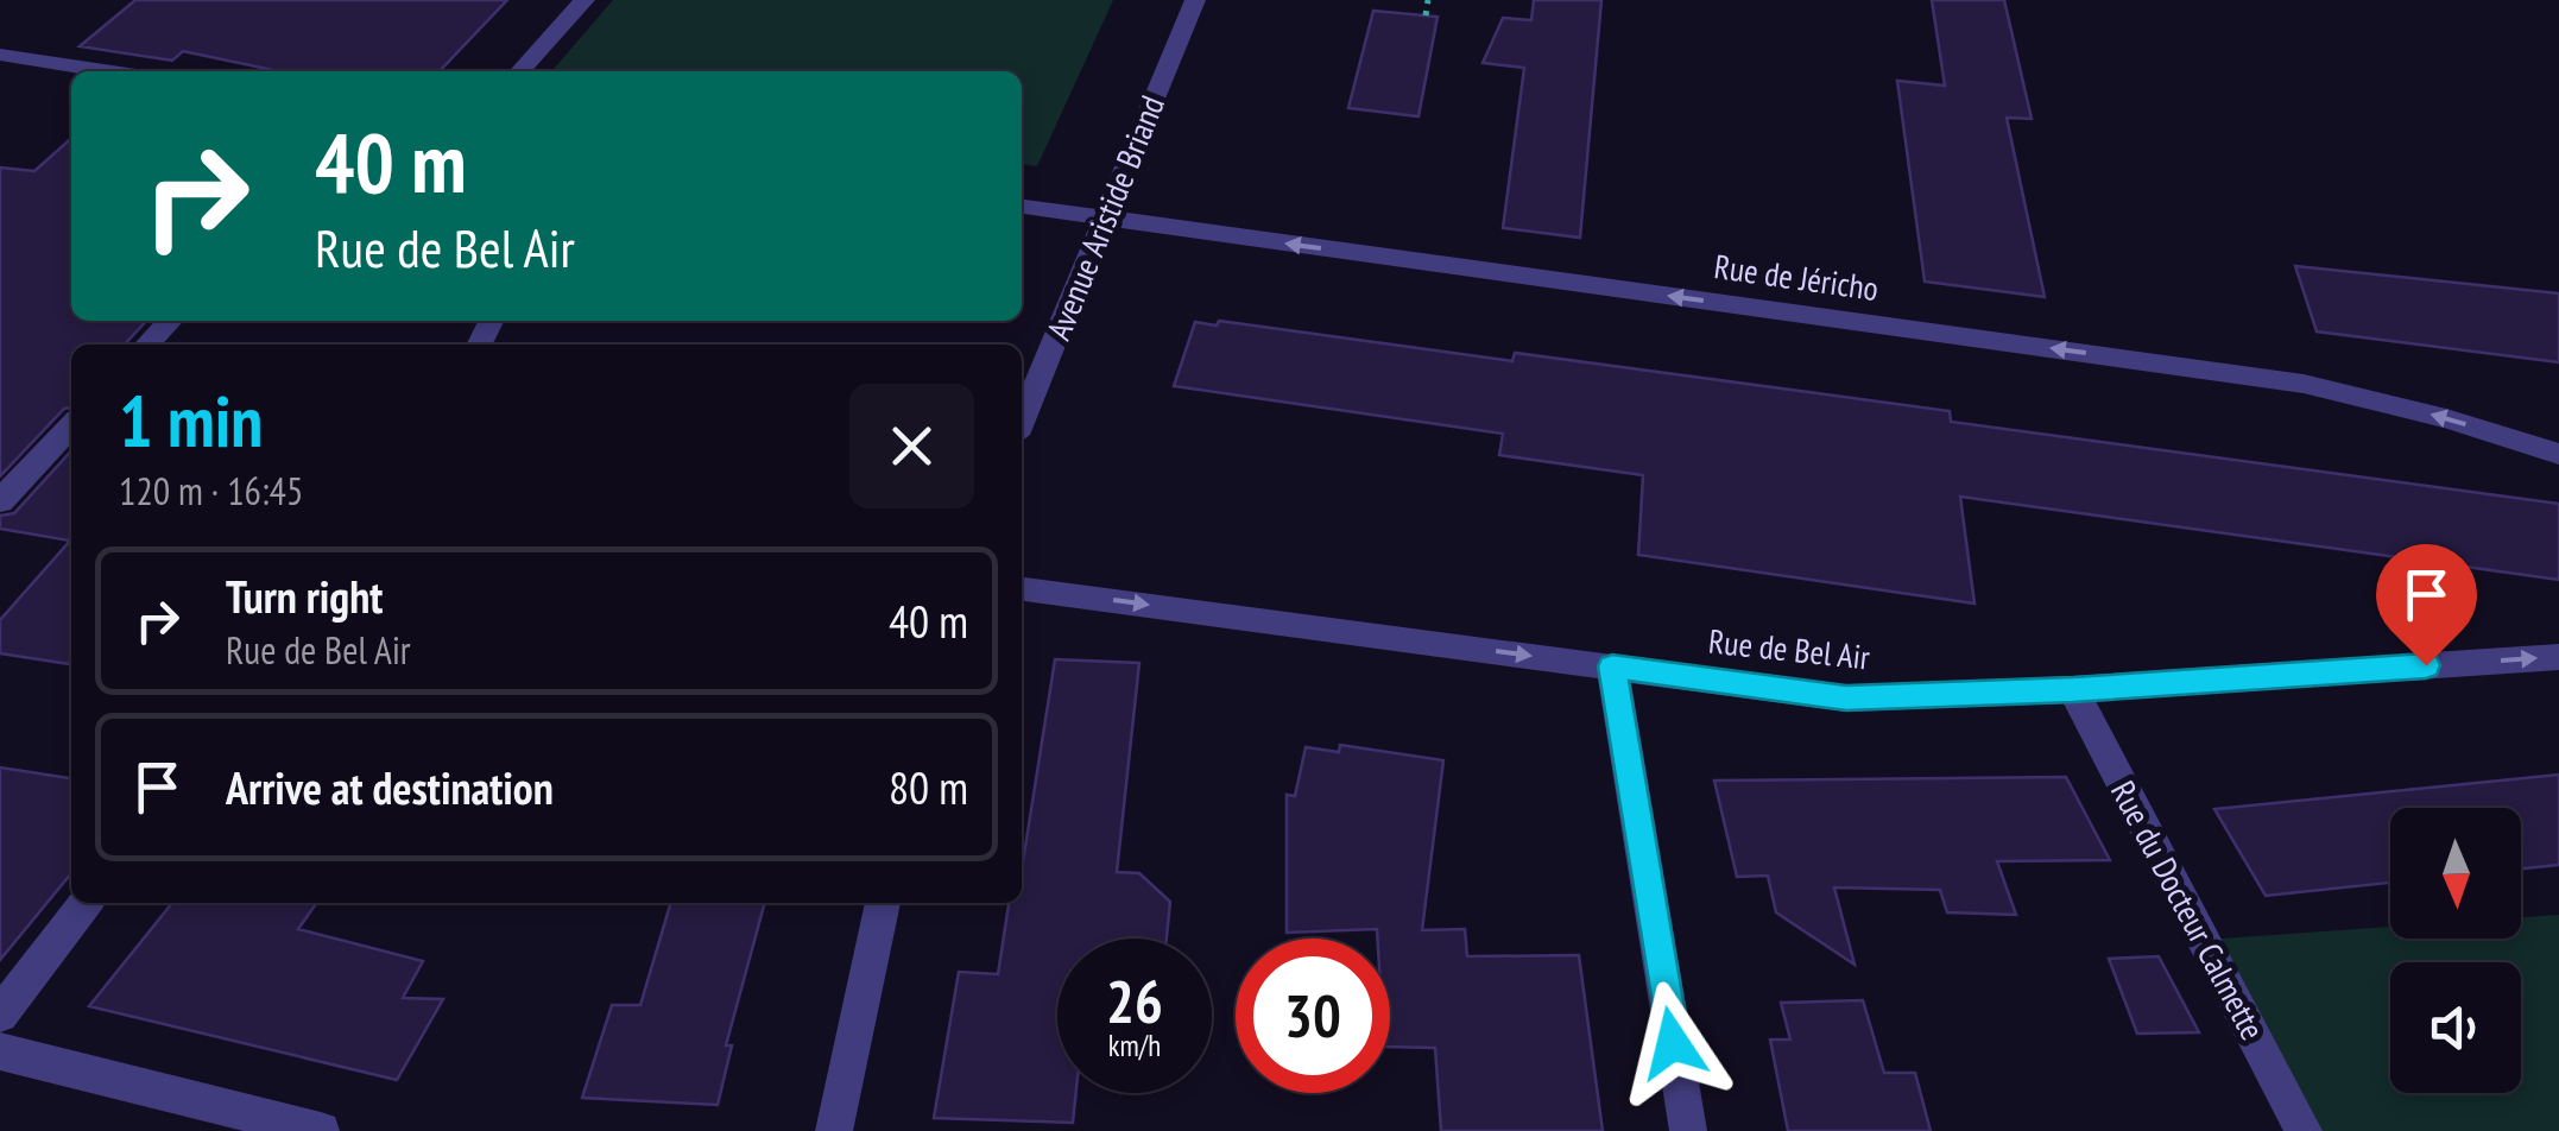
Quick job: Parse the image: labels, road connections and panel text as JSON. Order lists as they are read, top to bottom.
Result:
{
  "streets": {
    "street": [
      "Avenue Aristide Briand",
      "Rue de Jéricho",
      "Rue de Bel Air",
      "Rue du Docteur Calmette"
    ]
  },
  "crossings": [
    ["Avenue Aristide Briand", "Rue de Jéricho"],
    ["Rue de Bel Air", "Rue du Docteur Calmette"]
  ],
  "one_way": ["Rue de Jéricho", "Rue de Bel Air"],
  "north": "bottom",
  "page": {
    "turn": ["40 m", "Rue de Bel Air"],
    "heading": ["1 min", "120 m · 16:45"],
    "list": [
      {
        "name": "Turn right",
        "note": "Rue de Bel Air",
        "value": "40 m"
      },
      {
        "name": "Arrive at destination",
        "value": "80 m"
      }
    ],
    "speed": "26 km/h",
    "limit": "30"
  }
}
